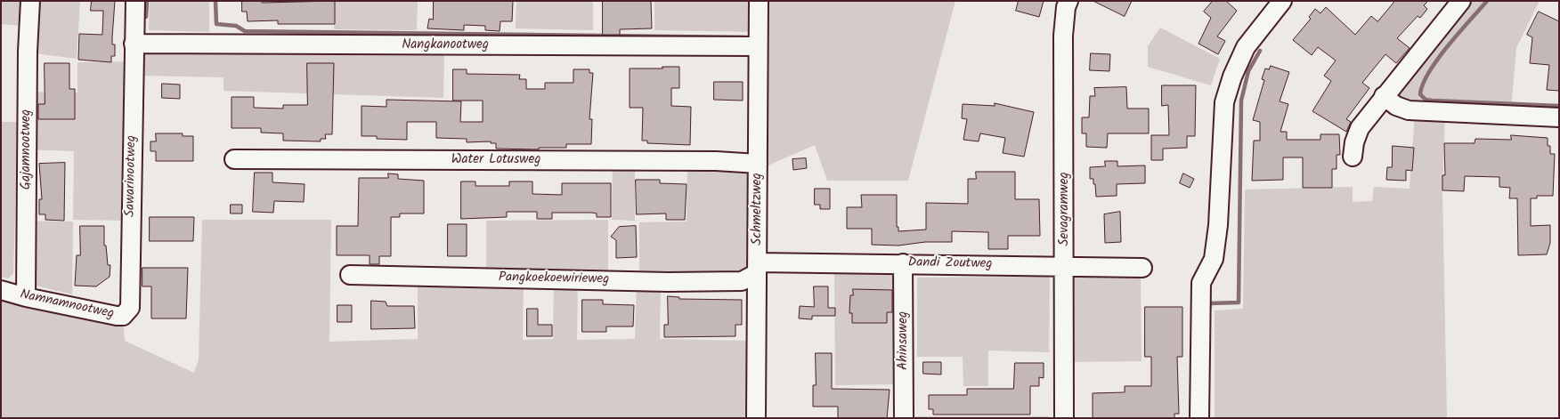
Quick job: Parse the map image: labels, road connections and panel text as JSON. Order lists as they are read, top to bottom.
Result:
{
  "streets": {
    "street": [
      "Nangkanootweg",
      "Gajamnootweg",
      "Water Lotusweg",
      "Sawarinootweg",
      "Schmeltzweg",
      "Sevagramweg",
      "Dandi Zoutweg",
      "Pangkoekoewirieweg",
      "Namnamnootweg",
      "Ahinsaweg"
    ]
  },
  "crossings": [
    ["Nangkanootweg", "Sawarinootweg"],
    ["Nangkanootweg", "Schmeltzweg"],
    ["Gajamnootweg", "Namnamnootweg"],
    ["Water Lotusweg", "Schmeltzweg"],
    ["Sawarinootweg", "Namnamnootweg"],
    ["Schmeltzweg", "Dandi Zoutweg"],
    ["Schmeltzweg", "Pangkoekoewirieweg"],
    ["Sevagramweg", "Dandi Zoutweg"],
    ["Dandi Zoutweg", "Pangkoekoewirieweg"],
    ["Dandi Zoutweg", "Ahinsaweg"]
  ]
}
